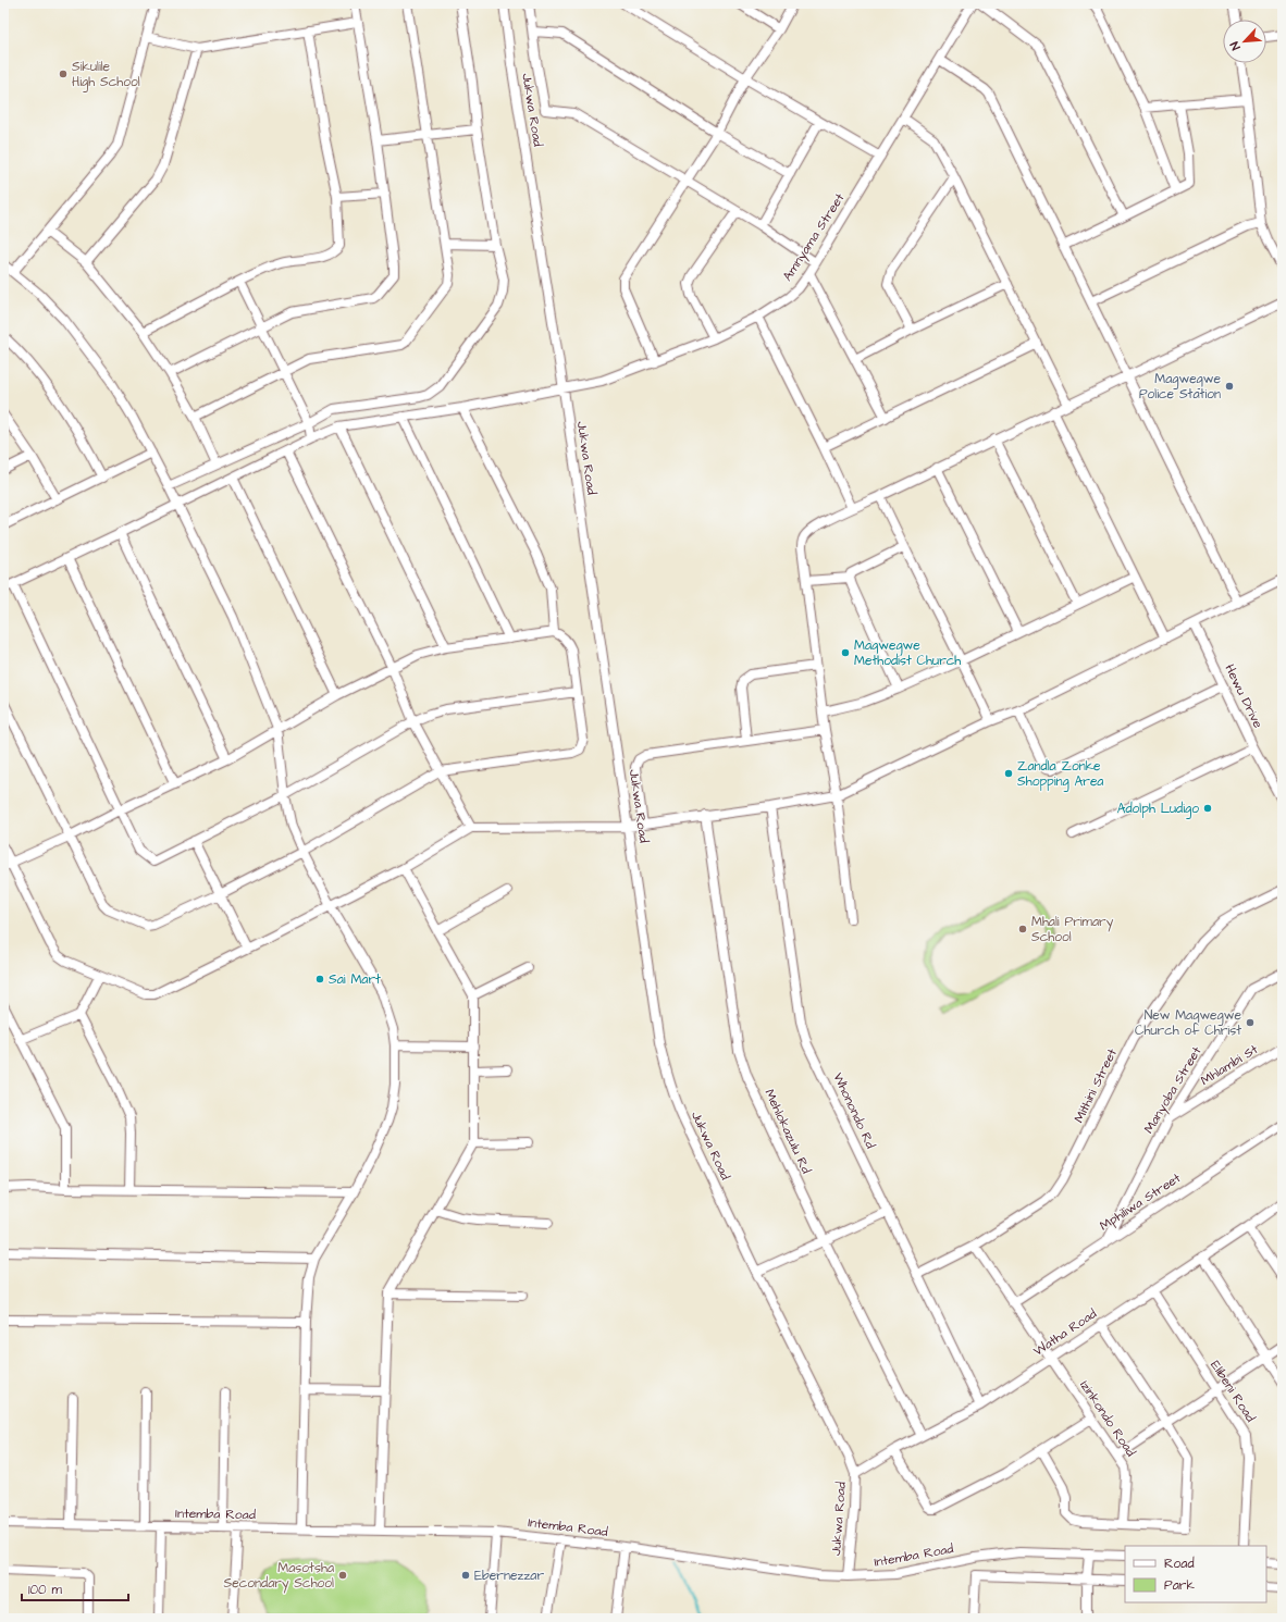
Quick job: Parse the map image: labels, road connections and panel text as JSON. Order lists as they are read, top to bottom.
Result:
{
  "streets": {
    "street": [
      "Jukwa Road",
      "Amnyama Street",
      "Hewu Drive",
      "Mhlambi St",
      "Mithini Street",
      "Manyoba Street",
      "Whonondo Rd",
      "Mehlokazulu Rd",
      "Mphiliwa Street",
      "Watha Road",
      "Elibeni Road",
      "Izinkondo Road",
      "Intemba Road"
    ]
  },
  "crossings": [
    ["Jukwa Road", "Amnyama Street"],
    ["Jukwa Road", "Watha Road"],
    ["Jukwa Road", "Intemba Road"],
    ["Mhlambi St", "Manyoba Street"],
    ["Mithini Street", "Whonondo Rd"],
    ["Mithini Street", "Izinkondo Road"],
    ["Manyoba Street", "Mphiliwa Street"],
    ["Whonondo Rd", "Watha Road"],
    ["Mehlokazulu Rd", "Watha Road"],
    ["Mphiliwa Street", "Izinkondo Road"],
    ["Watha Road", "Elibeni Road"],
    ["Watha Road", "Izinkondo Road"]
  ],
  "places": [
    "Sikulile High School",
    "Magwegwe Police Station",
    "Magwegwe Methodist Church",
    "Zandla Zonke Shopping Area",
    "Adolph Ludigo",
    "Mhali Primary School",
    "Sai Mart",
    "New Magwegwe Church of Christ",
    "Masotsha Secondary School",
    "Ebernezzar"
  ],
  "legend": ["Road", "Park"],
  "scale_bar": "100 m",
  "north": "bottom left"
}
